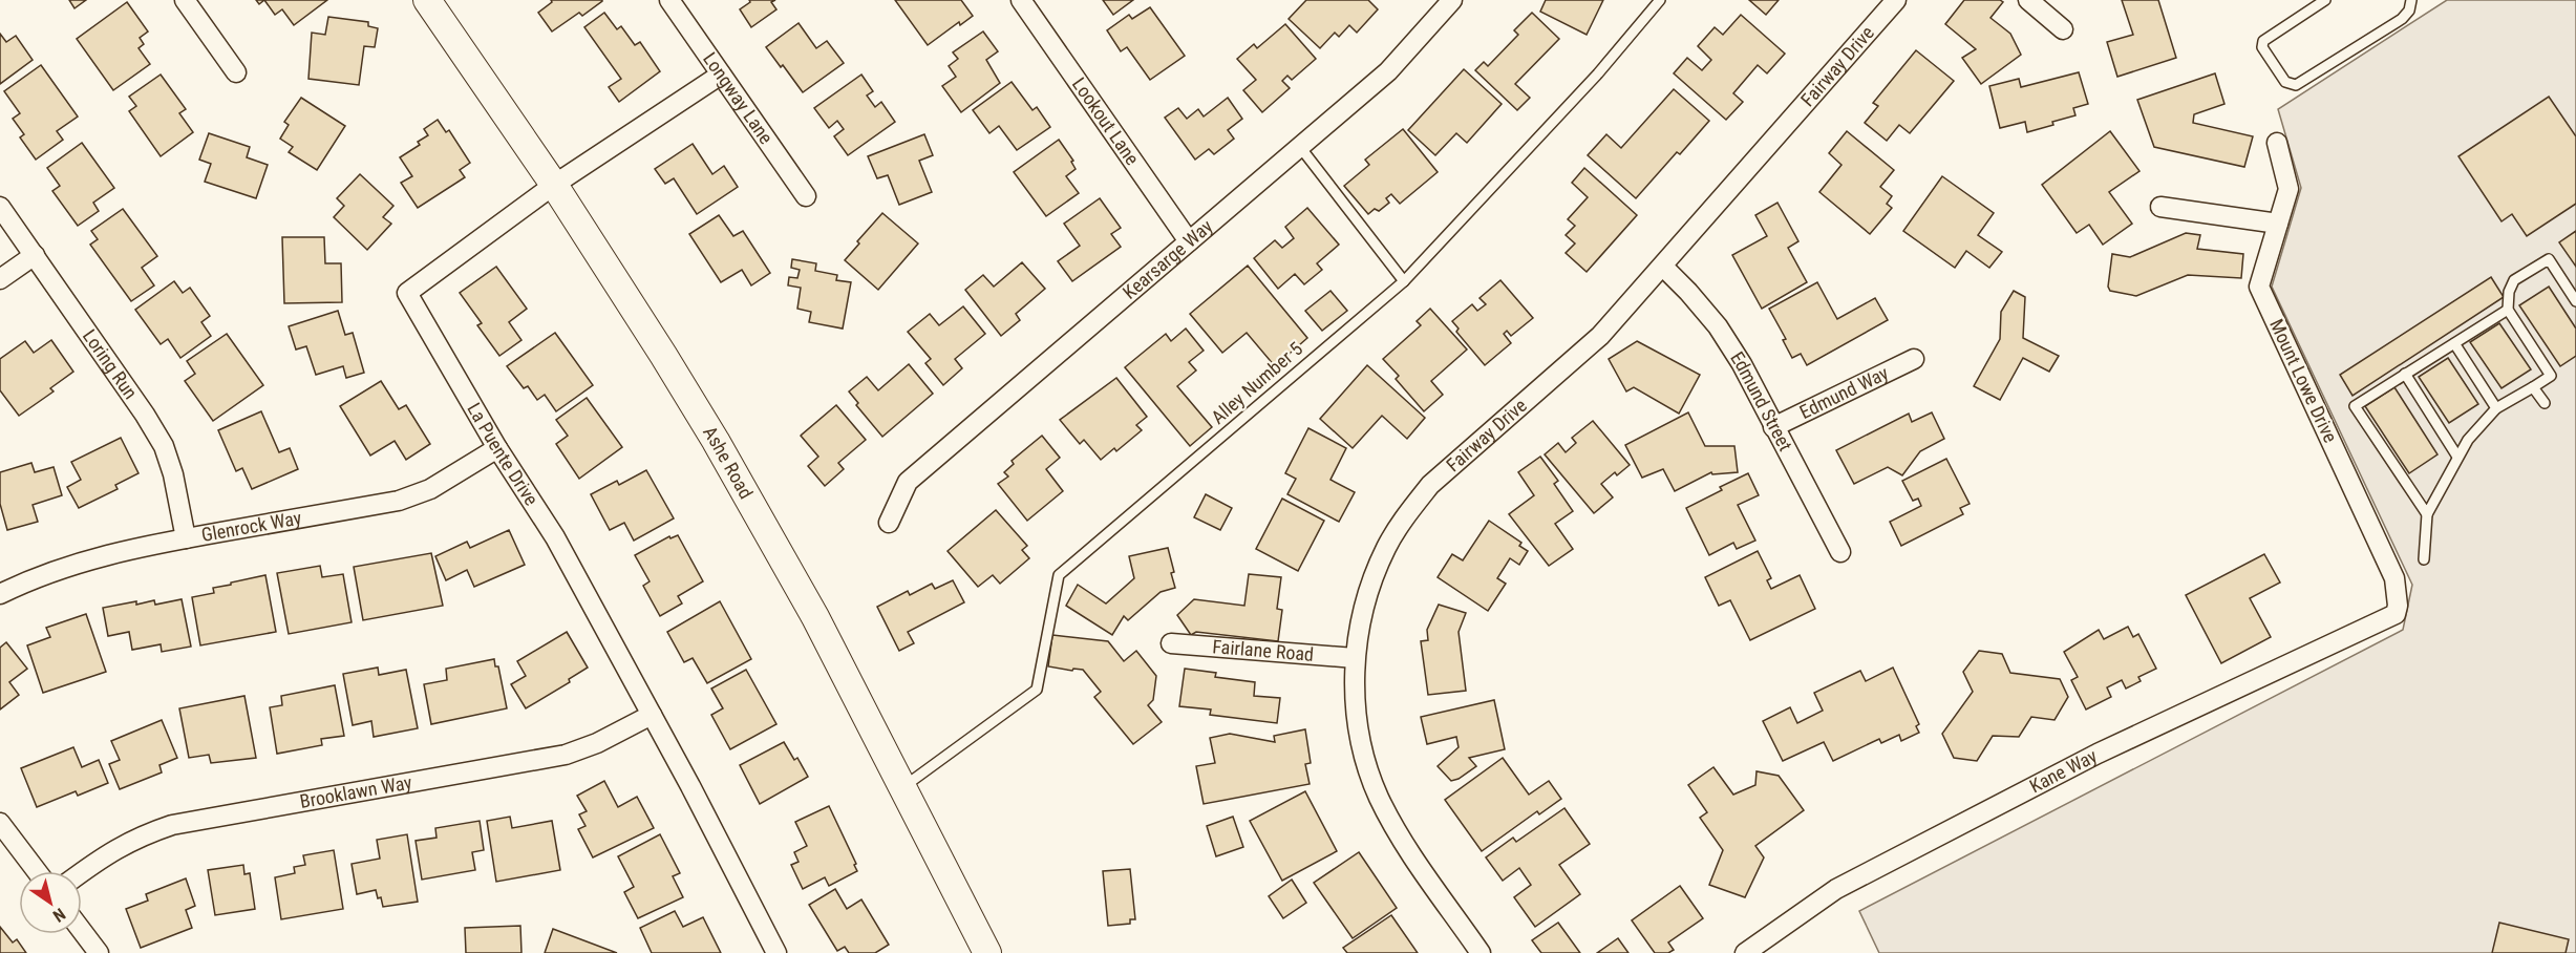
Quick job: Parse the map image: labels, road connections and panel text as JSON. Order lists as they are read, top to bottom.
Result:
{
  "streets": {
    "street": [
      "Fairway Drive",
      "Longway Lane",
      "Lookout Lane",
      "Kearsarge Way",
      "Loring Run",
      "Mount Lowe Drive",
      "Edmund Way",
      "Edmund Street",
      "La Puente Drive",
      "Ashe Road",
      "Glenrock Way",
      "Fairlane Road",
      "Kane Way",
      "Brooklawn Way"
    ],
    "lane": ["Alley Number 5"]
  },
  "crossings": [
    ["Fairway Drive", "Edmund Street"],
    ["Fairway Drive", "Fairlane Road"],
    ["Longway Lane", "La Puente Drive"],
    ["Lookout Lane", "Kearsarge Way"],
    ["Loring Run", "Glenrock Way"],
    ["Mount Lowe Drive", "Kane Way"],
    ["Alley Number 5", "Ashe Road"],
    ["Edmund Way", "Edmund Street"],
    ["La Puente Drive", "Ashe Road"],
    ["La Puente Drive", "Glenrock Way"],
    ["La Puente Drive", "Brooklawn Way"]
  ],
  "north": "bottom right"
}
